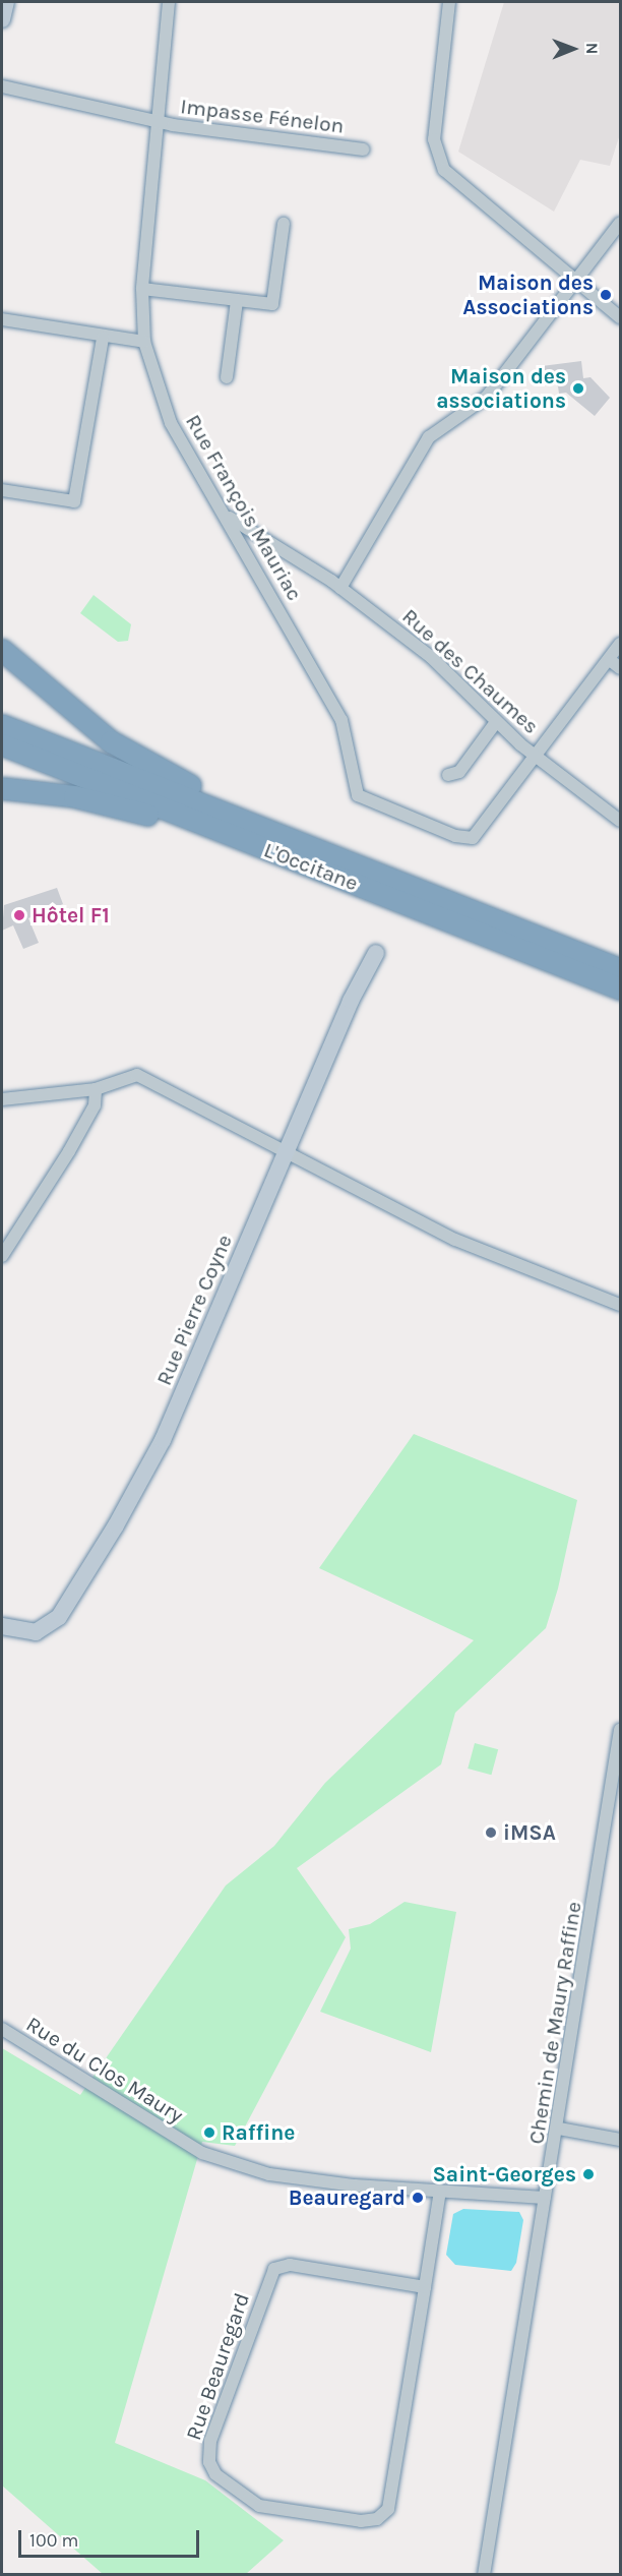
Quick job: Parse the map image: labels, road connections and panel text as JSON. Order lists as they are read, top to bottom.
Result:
{
  "streets": {
    "highway": ["L'Occitane"],
    "street": [
      "Impasse Fénelon",
      "Rue François Mauriac",
      "Rue des Chaumes",
      "Rue Pierre Coyne",
      "Chemin de Maury Raffine",
      "Rue du Clos Maury",
      "Rue Beauregard"
    ]
  },
  "crossings": [
    ["Impasse Fénelon", "Rue François Mauriac"],
    ["Rue François Mauriac", "Rue des Chaumes"],
    ["Chemin de Maury Raffine", "Rue du Clos Maury"],
    ["Rue du Clos Maury", "Rue Beauregard"]
  ],
  "places": [
    "Maison des Associations",
    "Maison des associations",
    "Hôtel F1",
    "iMSA",
    "Raffine",
    "Saint-Georges",
    "Beauregard"
  ],
  "scale_bar": "100 m",
  "north": "right"
}
